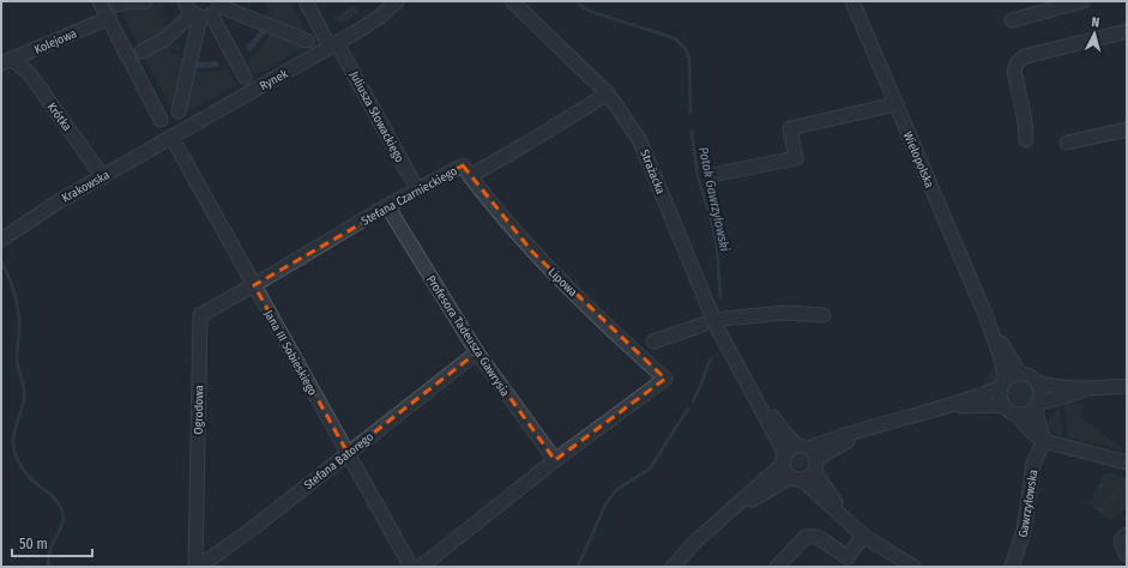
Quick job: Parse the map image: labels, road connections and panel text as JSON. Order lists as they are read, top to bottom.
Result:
{
  "streets": {
    "street": [
      "Kolejowa",
      "Rynek",
      "Krótka",
      "Juliusza Słowackiego",
      "Wielopolska",
      "Strażacka",
      "Krakowska",
      "Stefana Czarnieckiego",
      "Lipowa",
      "Profesora Tadeusza Gawrysia",
      "Jana III Sobieskiego",
      "Ogrodowa",
      "Stefana Batorego",
      "Gawrzyłowska"
    ]
  },
  "crossings": [
    ["Kolejowa", "Krótka"],
    ["Rynek", "Juliusza Słowackiego"],
    ["Rynek", "Krakowska"],
    ["Rynek", "Jana III Sobieskiego"],
    ["Krótka", "Krakowska"],
    ["Juliusza Słowackiego", "Stefana Czarnieckiego"],
    ["Strażacka", "Stefana Czarnieckiego"],
    ["Krakowska", "Jana III Sobieskiego"],
    ["Stefana Czarnieckiego", "Lipowa"],
    ["Stefana Czarnieckiego", "Profesora Tadeusza Gawrysia"],
    ["Stefana Czarnieckiego", "Jana III Sobieskiego"],
    ["Stefana Czarnieckiego", "Ogrodowa"],
    ["Lipowa", "Profesora Tadeusza Gawrysia"],
    ["Profesora Tadeusza Gawrysia", "Stefana Batorego"],
    ["Jana III Sobieskiego", "Ogrodowa"],
    ["Jana III Sobieskiego", "Stefana Batorego"],
    ["Ogrodowa", "Stefana Batorego"]
  ],
  "water": ["Potok Gawrzyłowski"],
  "scale_bar": "50 m",
  "north": "top"
}
